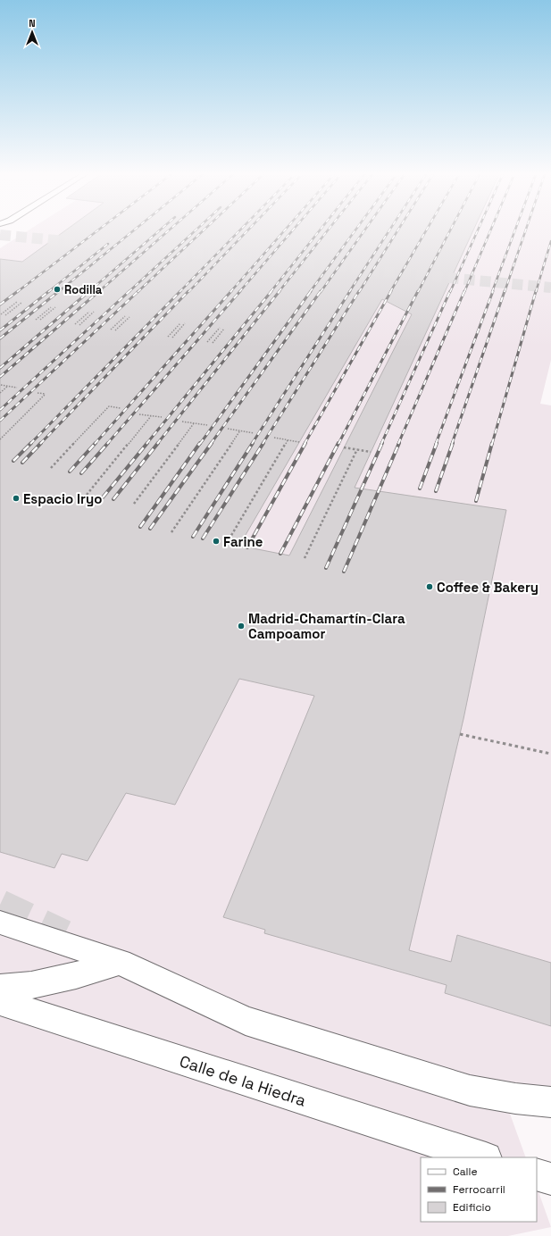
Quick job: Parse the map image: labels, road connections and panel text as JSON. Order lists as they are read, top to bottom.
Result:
{
  "streets": {
    "main road": ["Calle de la Hiedra"]
  },
  "places": [
    "Rodilla",
    "Espacio Iryo",
    "Farine",
    "Coffee & Bakery",
    "Madrid-Chamartín-Clara Campoamor"
  ],
  "legend": ["Calle", "Ferrocarril", "Edificio"],
  "north": "top"
}
